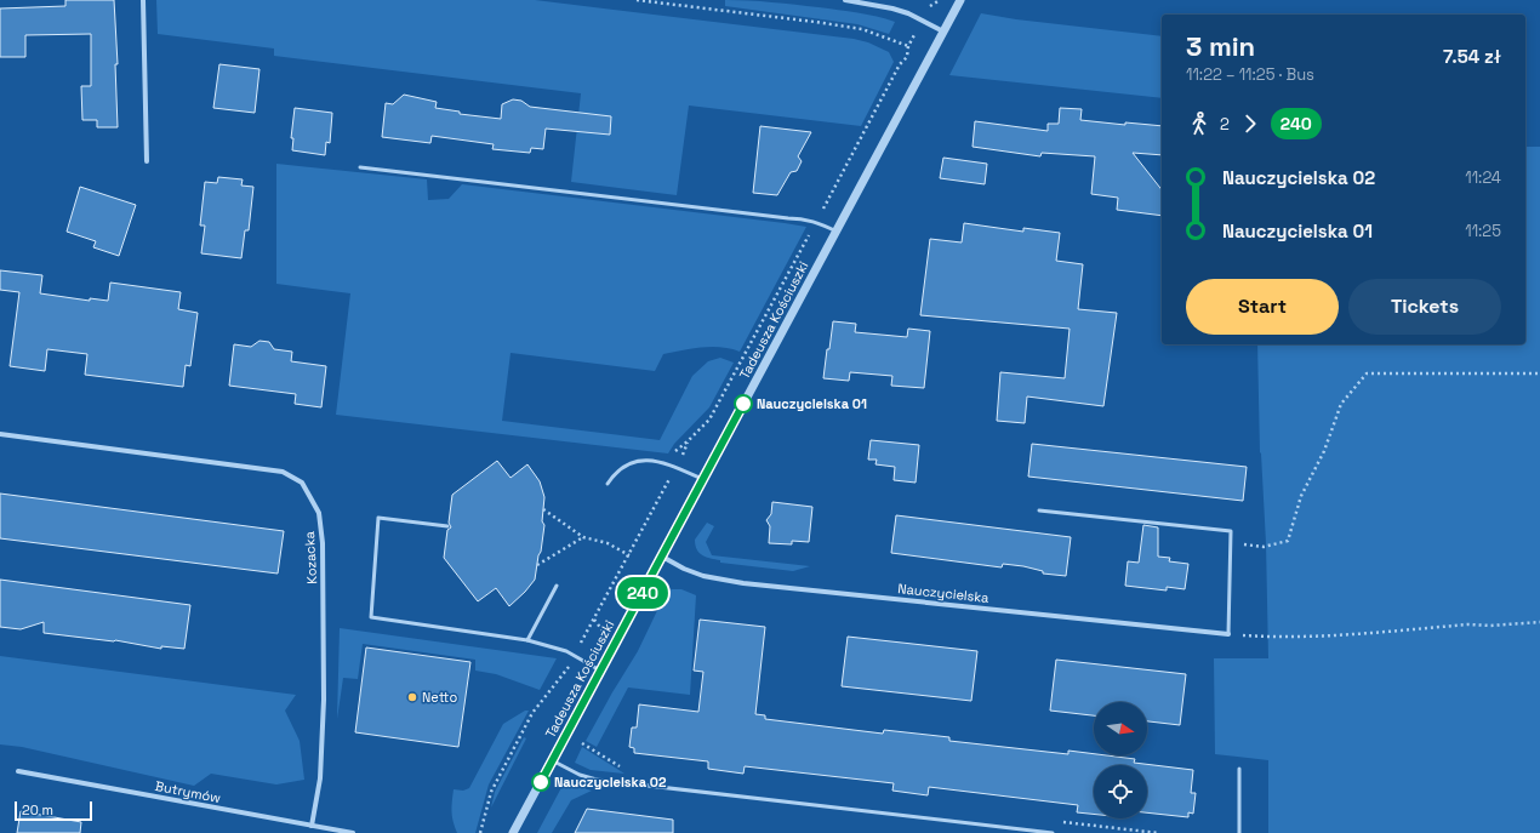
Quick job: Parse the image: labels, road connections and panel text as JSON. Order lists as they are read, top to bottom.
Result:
{
  "streets": {
    "street": [
      "Tadeusza Kościuszki",
      "Kozacka",
      "Nauczycielska",
      "Butrymów"
    ]
  },
  "crossings": [
    ["Tadeusza Kościuszki", "Nauczycielska"],
    ["Kozacka", "Butrymów"]
  ],
  "places": ["Nauczycielska 01", "Netto", "Nauczycielska 02"],
  "lines": ["bus line 240"],
  "scale_bar": "20 m",
  "north": "right",
  "page": {
    "on_map": "240",
    "heading": ["3 min", "11:22 – 11:25 · Bus", "7.54 zł"],
    "legs": ["2", "240"],
    "list": [
      {
        "name": "Nauczycielska 02",
        "value": "11:24"
      },
      {
        "name": "Nauczycielska 01",
        "value": "11:25"
      }
    ],
    "buttons": ["Start", "Tickets"],
    "scale": "20 m"
  }
}
